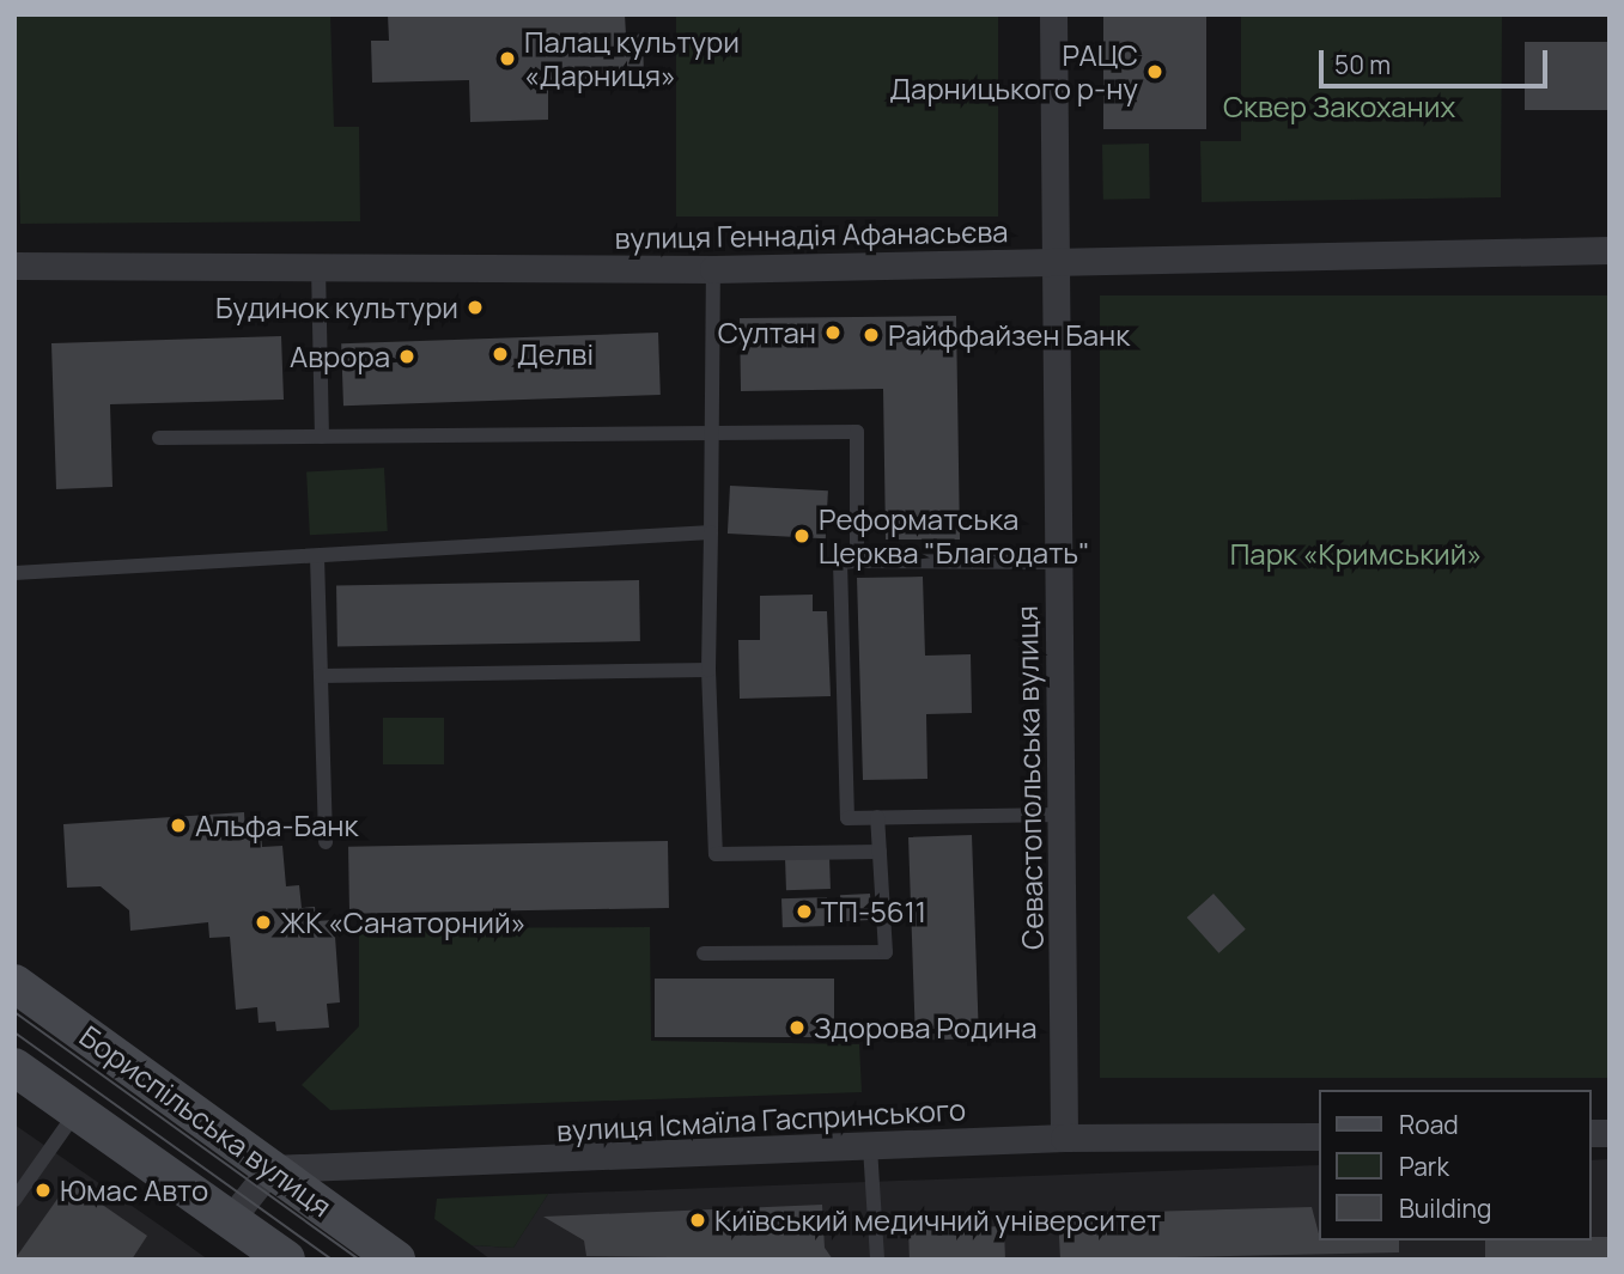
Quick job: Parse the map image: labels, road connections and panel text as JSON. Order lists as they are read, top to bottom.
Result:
{
  "streets": {
    "main road": ["Бориспільська вулиця"],
    "street": ["вулиця Геннадія Афанасьєва", "Севастопольська вулиця", "вулиця Ісмаїла Гаспринського"]
  },
  "crossings": [
    ["вулиця Геннадія Афанасьєва", "Севастопольська вулиця"],
    ["Севастопольська вулиця", "вулиця Ісмаїла Гаспринського"],
    ["вулиця Ісмаїла Гаспринського", "Бориспільська вулиця"]
  ],
  "parks": ["Сквер Закоханих", "Парк «Кримський»"],
  "places": [
    "Палац культури «Дарниця»",
    "РАЦС Дарницького р-ну",
    "Будинок культури",
    "Султан",
    "Райффайзен Банк",
    "Делві",
    "Аврора",
    "Реформатська Церква \"Благодать\"",
    "Альфа-Банк",
    "ТП-5611",
    "ЖК «Санаторний»",
    "Здорова Родина",
    "Юмас Авто",
    "Київський медичний університет"
  ],
  "legend": ["Road", "Park", "Building"],
  "scale_bar": "50 m"
}
